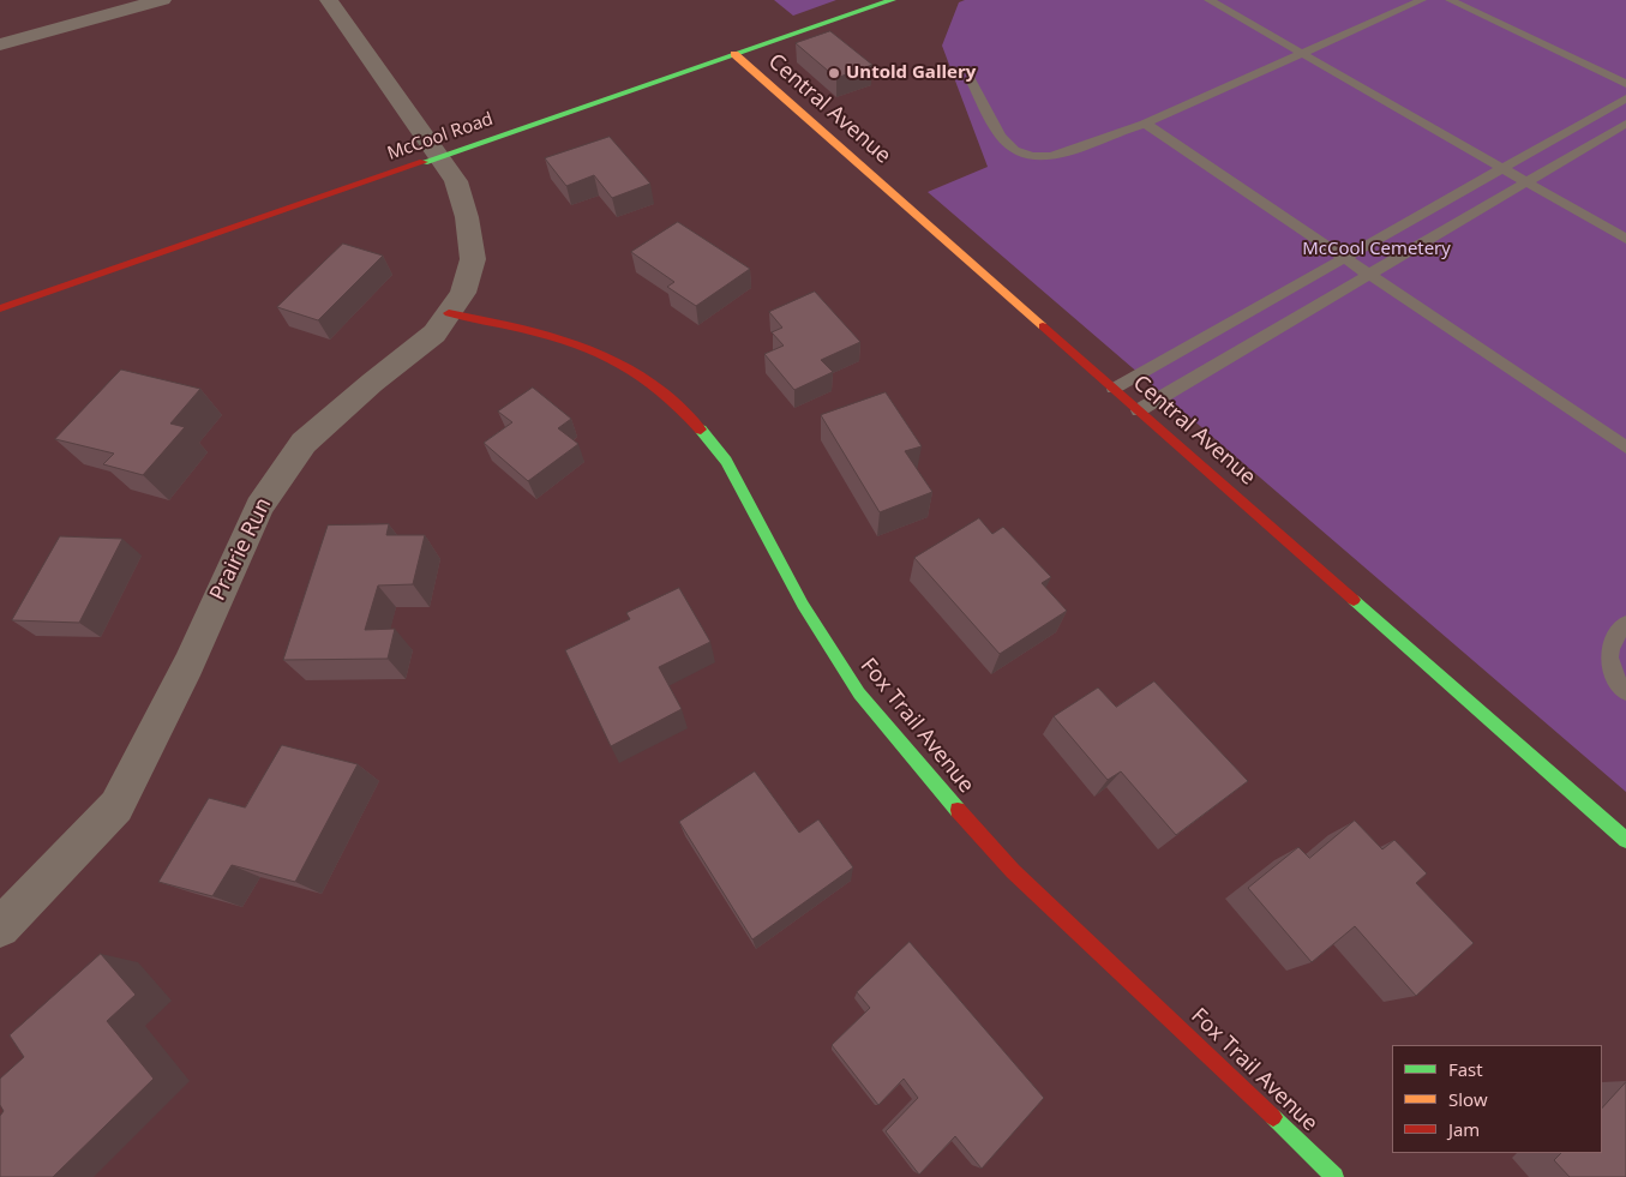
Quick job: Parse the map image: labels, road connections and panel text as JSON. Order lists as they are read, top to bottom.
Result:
{
  "streets": {
    "street": [
      "Central Avenue",
      "McCool Road",
      "Prairie Run",
      "Fox Trail Avenue"
    ]
  },
  "crossings": [
    ["Central Avenue", "McCool Road"],
    ["McCool Road", "Prairie Run"],
    ["Prairie Run", "Fox Trail Avenue"]
  ],
  "parks": ["McCool Cemetery"],
  "places": ["Untold Gallery"],
  "legend": ["Fast", "Slow", "Jam"]
}
